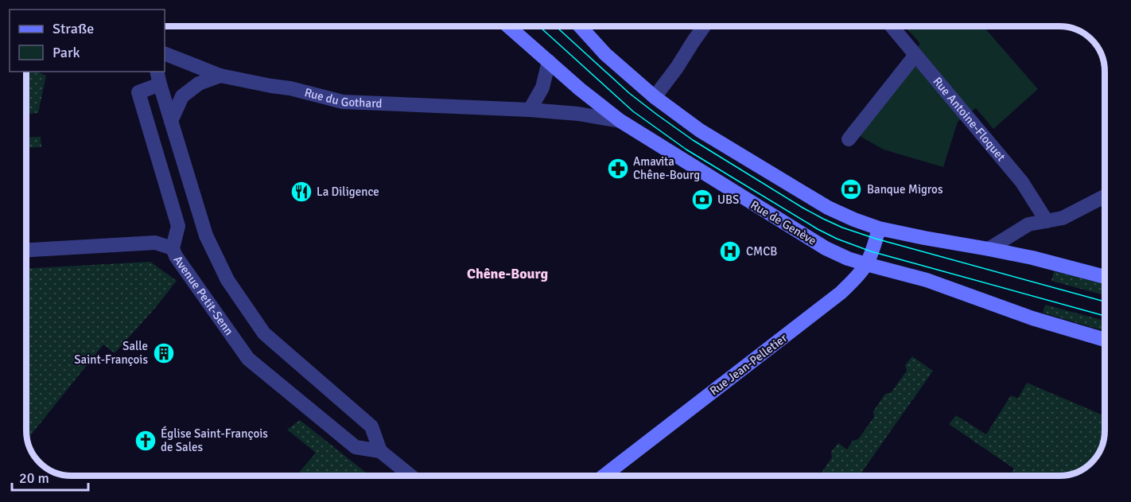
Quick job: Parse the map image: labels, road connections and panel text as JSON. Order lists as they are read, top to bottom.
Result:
{
  "streets": {
    "main road": ["Rue de Genève", "Rue Jean-Pelletier"],
    "street": ["Rue du Gothard", "Rue Antoine-Floquet", "Avenue Petit-Senn"]
  },
  "crossings": [
    ["Rue du Gothard", "Rue de Genève"],
    ["Rue de Genève", "Rue Jean-Pelletier"]
  ],
  "districts": ["Chêne-Bourg"],
  "places": {
    "pharmacy": ["Amavita Chêne-Bourg"],
    "bank": ["Banque Migros", "UBS"],
    "restaurant": ["La Diligence"],
    "hospital": ["CMCB"],
    "building": ["Salle Saint-François"],
    "church": ["Église Saint-François de Sales"]
  },
  "legend": ["Straße", "Park"],
  "scale_bar": "20 m"
}
